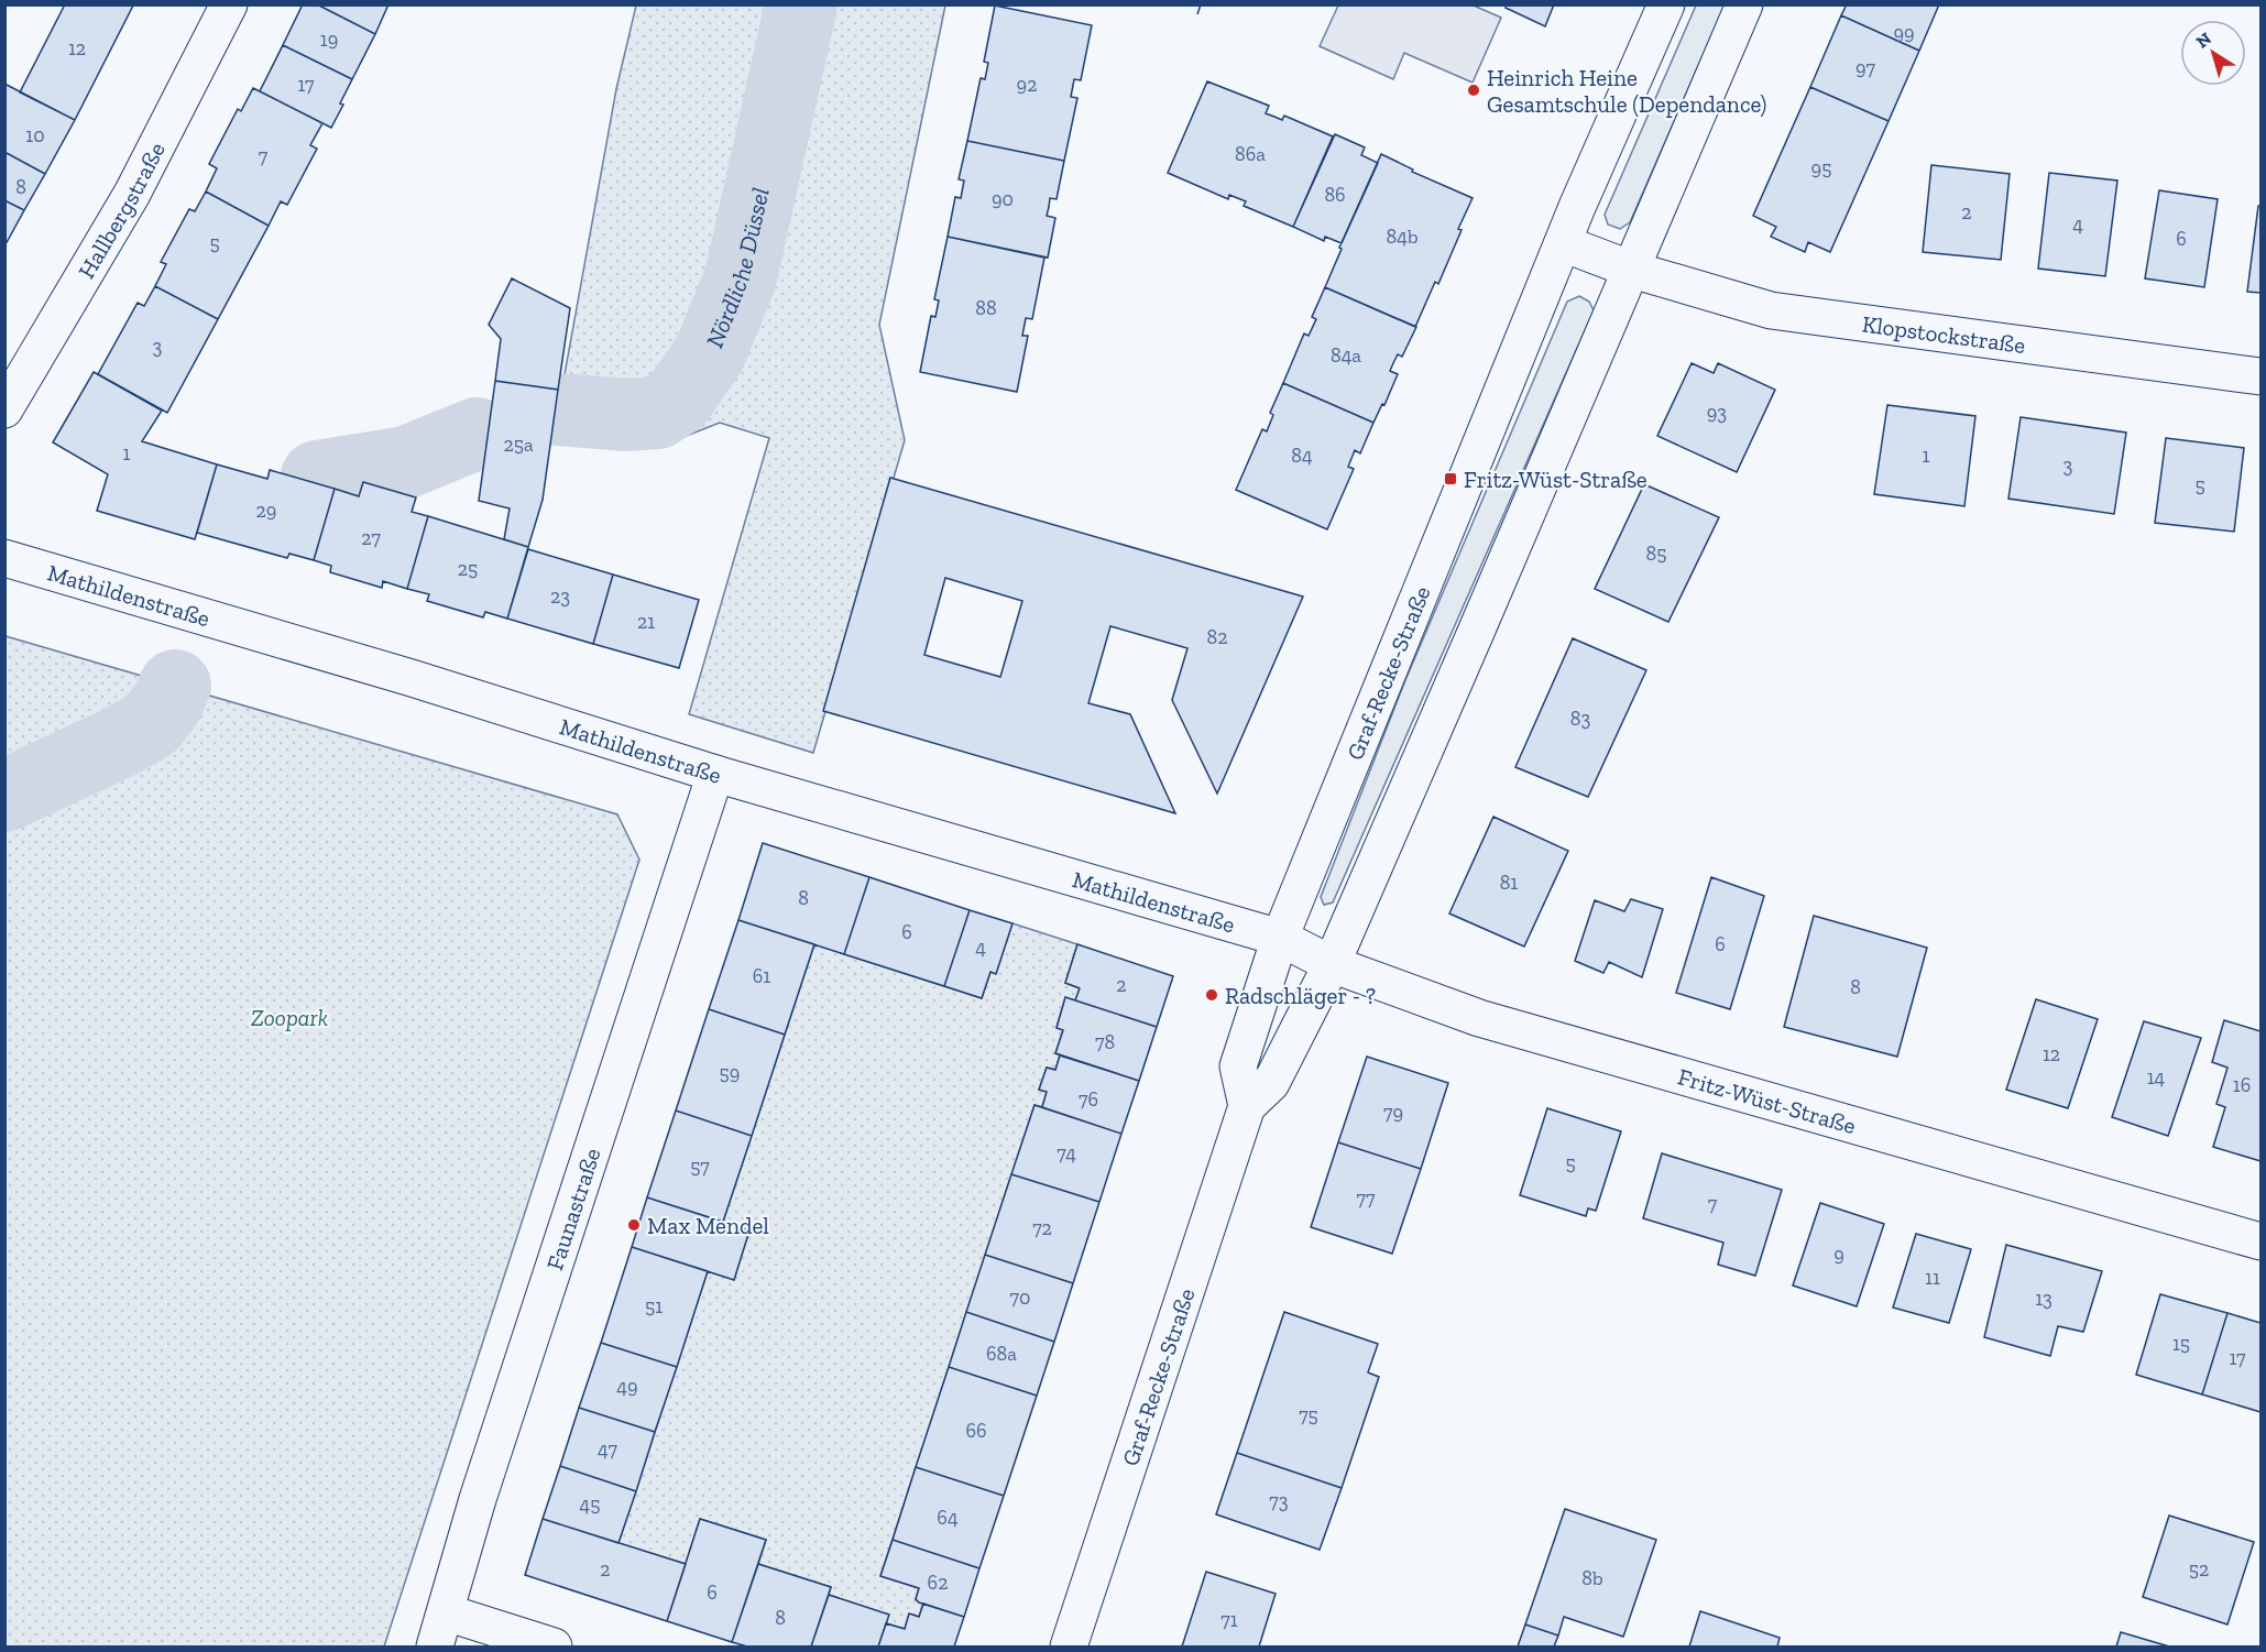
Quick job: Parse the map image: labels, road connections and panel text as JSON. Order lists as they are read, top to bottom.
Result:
{
  "streets": {
    "street": [
      "Hallbergstraße",
      "Klopstockstraße",
      "Mathildenstraße",
      "Graf-Recke-Straße",
      "Fritz-Wüst-Straße",
      "Faunastraße"
    ]
  },
  "crossings": [
    ["Klopstockstraße", "Graf-Recke-Straße"],
    ["Mathildenstraße", "Graf-Recke-Straße"],
    ["Mathildenstraße", "Fritz-Wüst-Straße"],
    ["Mathildenstraße", "Faunastraße"],
    ["Graf-Recke-Straße", "Fritz-Wüst-Straße"]
  ],
  "water": ["Nördliche Düssel"],
  "parks": ["Zoopark"],
  "places": {
    "other": ["Heinrich Heine Gesamtschule (Dependance)", "Radschläger - ?", "Max Mendel"],
    "transit": ["Fritz-Wüst-Straße"]
  },
  "house_numbers": [
    "99",
    "19",
    "12",
    "97",
    "17",
    "92",
    "10",
    "86a",
    "7",
    "95",
    "8",
    "86",
    "90",
    "2",
    "4",
    "84b",
    "6",
    "5",
    "88",
    "3",
    "84a",
    "93",
    "25a",
    "1",
    "84",
    "1",
    "3",
    "5",
    "29",
    "27",
    "85",
    "25",
    "23",
    "21",
    "82",
    "83",
    "81",
    "8",
    "6",
    "6",
    "4",
    "61",
    "2",
    "8",
    "78",
    "12",
    "59",
    "14",
    "16",
    "76",
    "79",
    "74",
    "5",
    "57",
    "77",
    "7",
    "72",
    "9",
    "11",
    "70",
    "13",
    "51",
    "15",
    "68a",
    "17",
    "49",
    "75",
    "66",
    "47",
    "73",
    "45",
    "64",
    "2",
    "52",
    "8b",
    "62",
    "6",
    "8",
    "71"
  ],
  "north": "top left"
}
